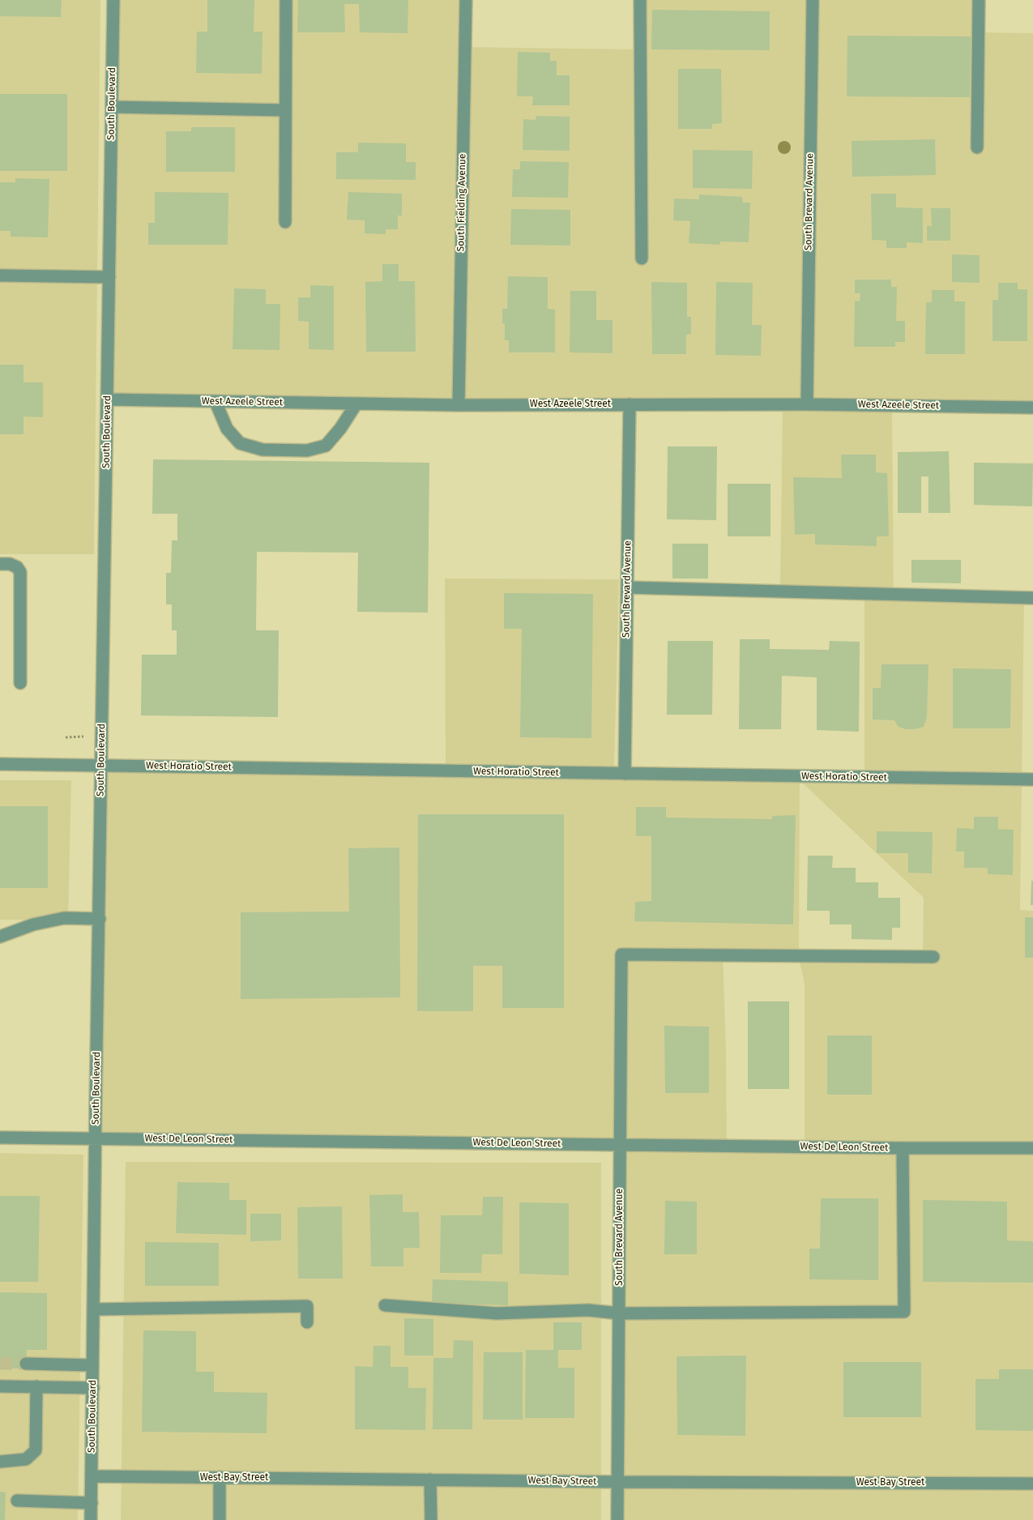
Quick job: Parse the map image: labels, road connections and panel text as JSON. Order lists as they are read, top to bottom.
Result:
{
  "streets": {
    "street": [
      "South Boulevard",
      "South Brevard Avenue",
      "South Fielding Avenue",
      "West Azeele Street",
      "West Horatio Street",
      "West De Leon Street",
      "West Bay Street"
    ]
  },
  "crossings": [
    ["South Boulevard", "West Azeele Street"],
    ["South Boulevard", "West Horatio Street"],
    ["South Boulevard", "West De Leon Street"],
    ["South Boulevard", "West Bay Street"],
    ["South Brevard Avenue", "West Azeele Street"],
    ["South Brevard Avenue", "West Horatio Street"],
    ["South Brevard Avenue", "West De Leon Street"],
    ["South Brevard Avenue", "West Bay Street"],
    ["South Fielding Avenue", "West Azeele Street"]
  ]
}
